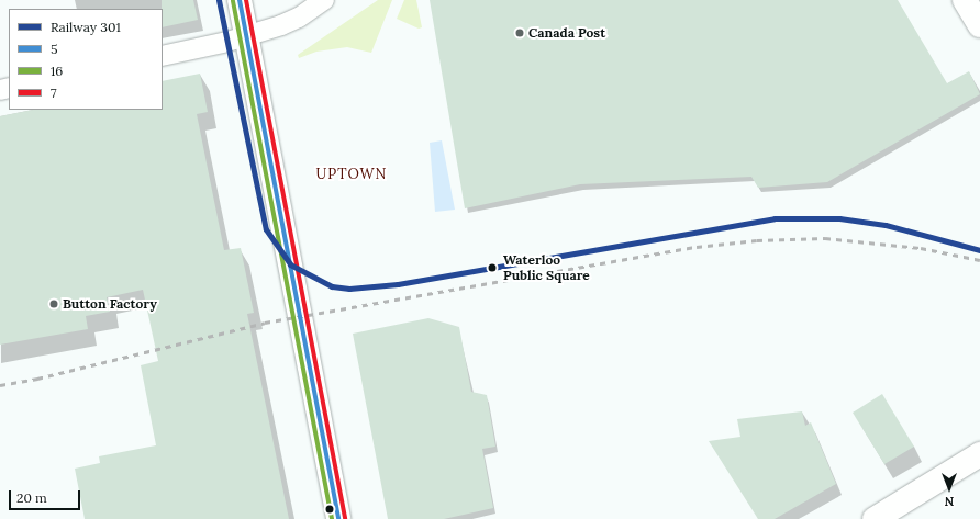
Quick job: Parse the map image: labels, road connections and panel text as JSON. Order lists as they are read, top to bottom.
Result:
{
  "districts": ["UPTOWN"],
  "places": ["Canada Post", "Waterloo Public Square", "Button Factory"],
  "lines": [
    "rail line 301",
    "transit line 5",
    "transit line 7",
    "transit line 16"
  ],
  "legend": [
    "Railway 301",
    "5",
    "16",
    "7"
  ],
  "scale_bar": "20 m",
  "north": "bottom"
}
